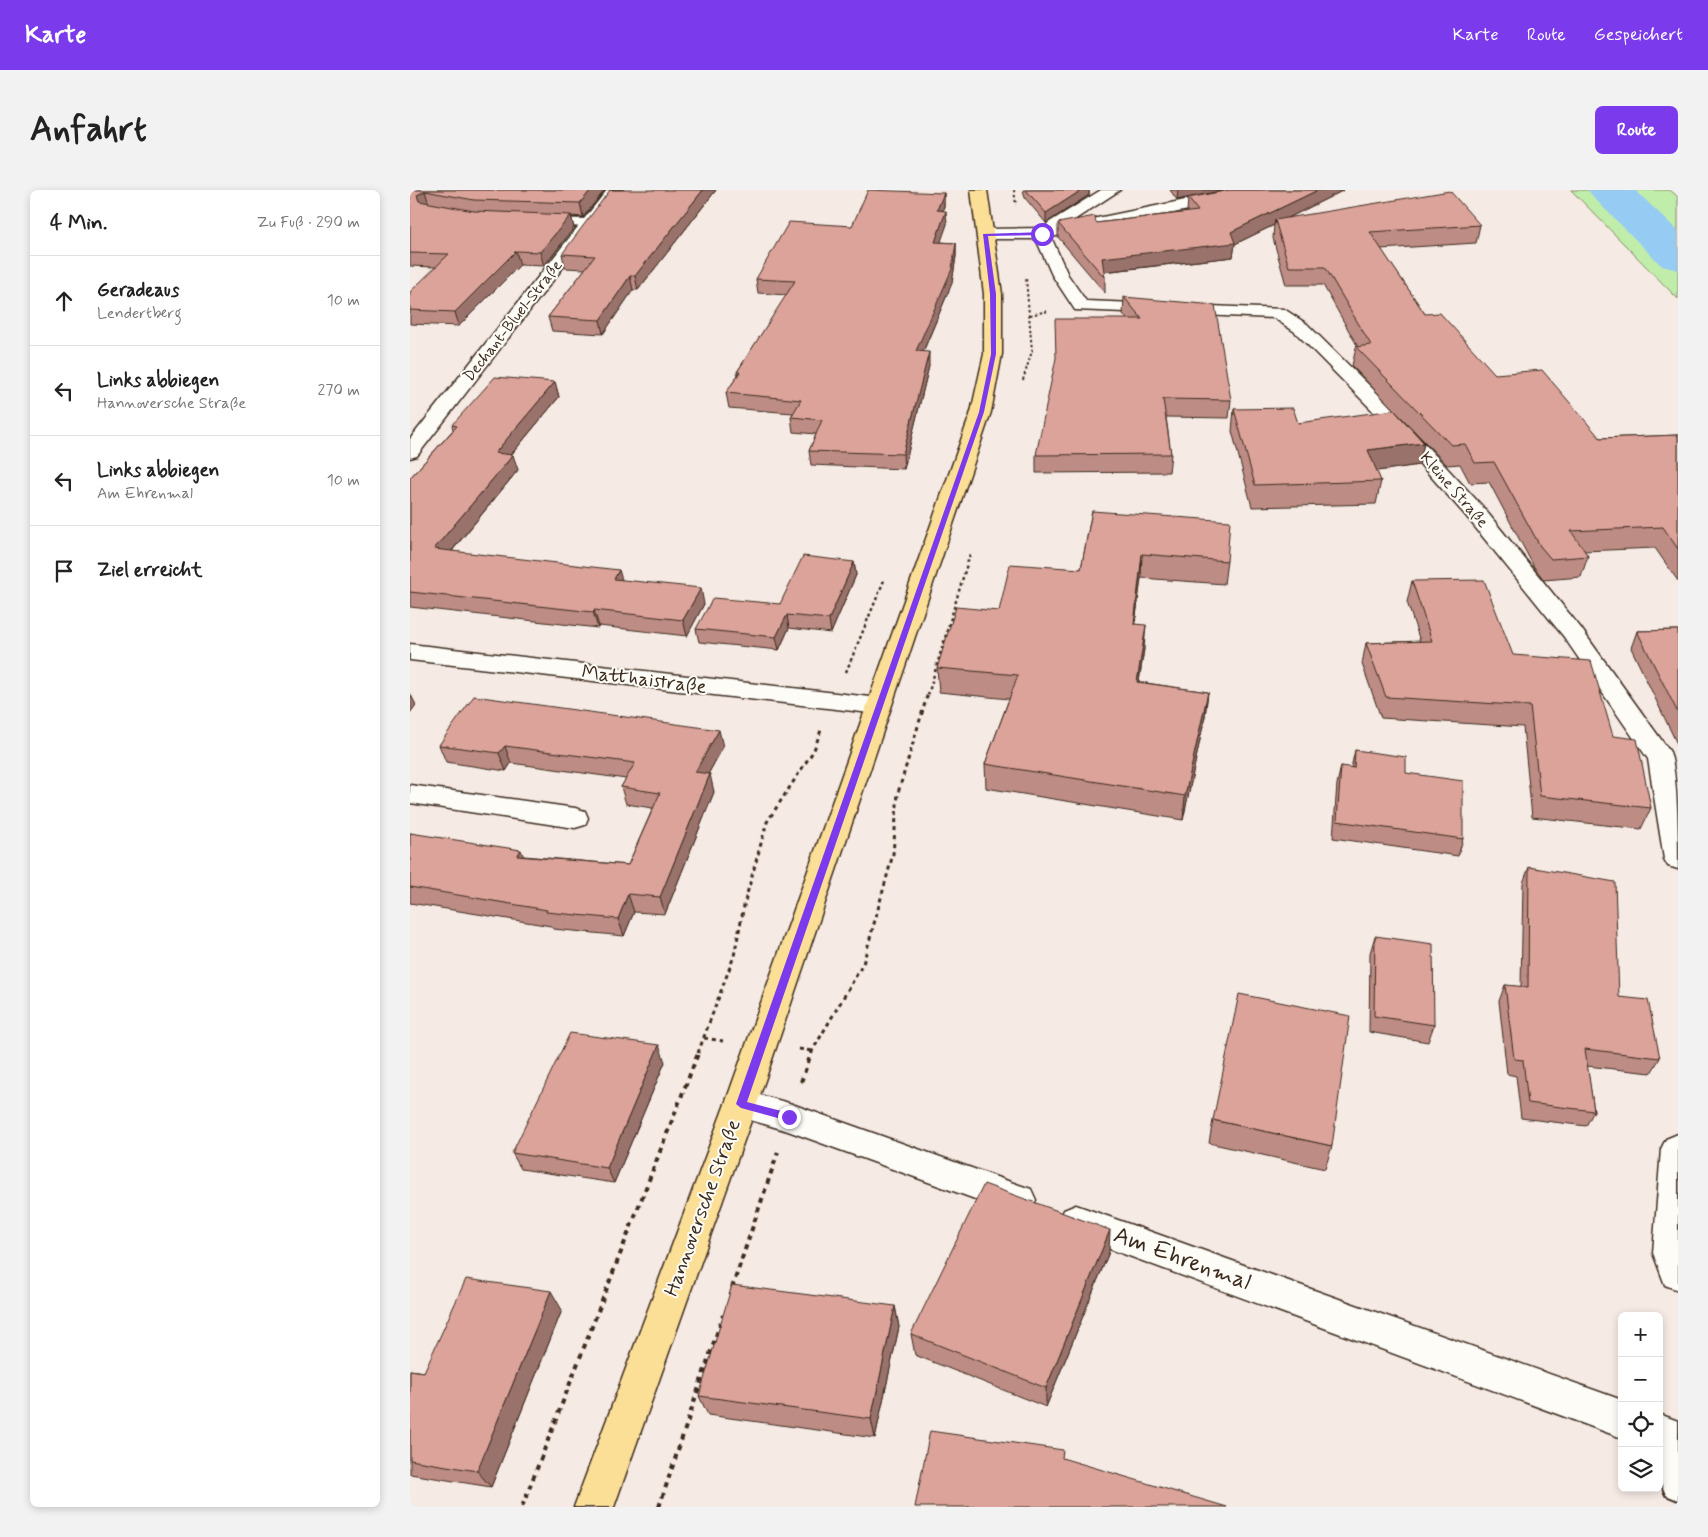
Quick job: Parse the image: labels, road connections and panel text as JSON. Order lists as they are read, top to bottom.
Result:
{
  "streets": {
    "main road": ["Hannoversche Straße"],
    "street": [
      "Dechant-Bluel-Straße",
      "Kleine Straße",
      "Matthaistraße",
      "Am Ehrenmal"
    ]
  },
  "crossings": [
    ["Matthaistraße", "Hannoversche Straße"],
    ["Hannoversche Straße", "Am Ehrenmal"]
  ],
  "page": {
    "header": "Karte",
    "nav": ["Karte", "Route", "Gespeichert"],
    "buttons": "Route",
    "title": "Anfahrt",
    "heading": ["4 Min.", "Zu Fuß · 290 m"],
    "list": [
      ["Geradeaus", "Lendertberg", "10 m"],
      ["Links abbiegen", "Hannoversche Straße", "270 m"],
      ["Links abbiegen", "Am Ehrenmal", "10 m"],
      "Ziel erreicht"
    ],
    "map_buttons": ["+", "−"]
  }
}
